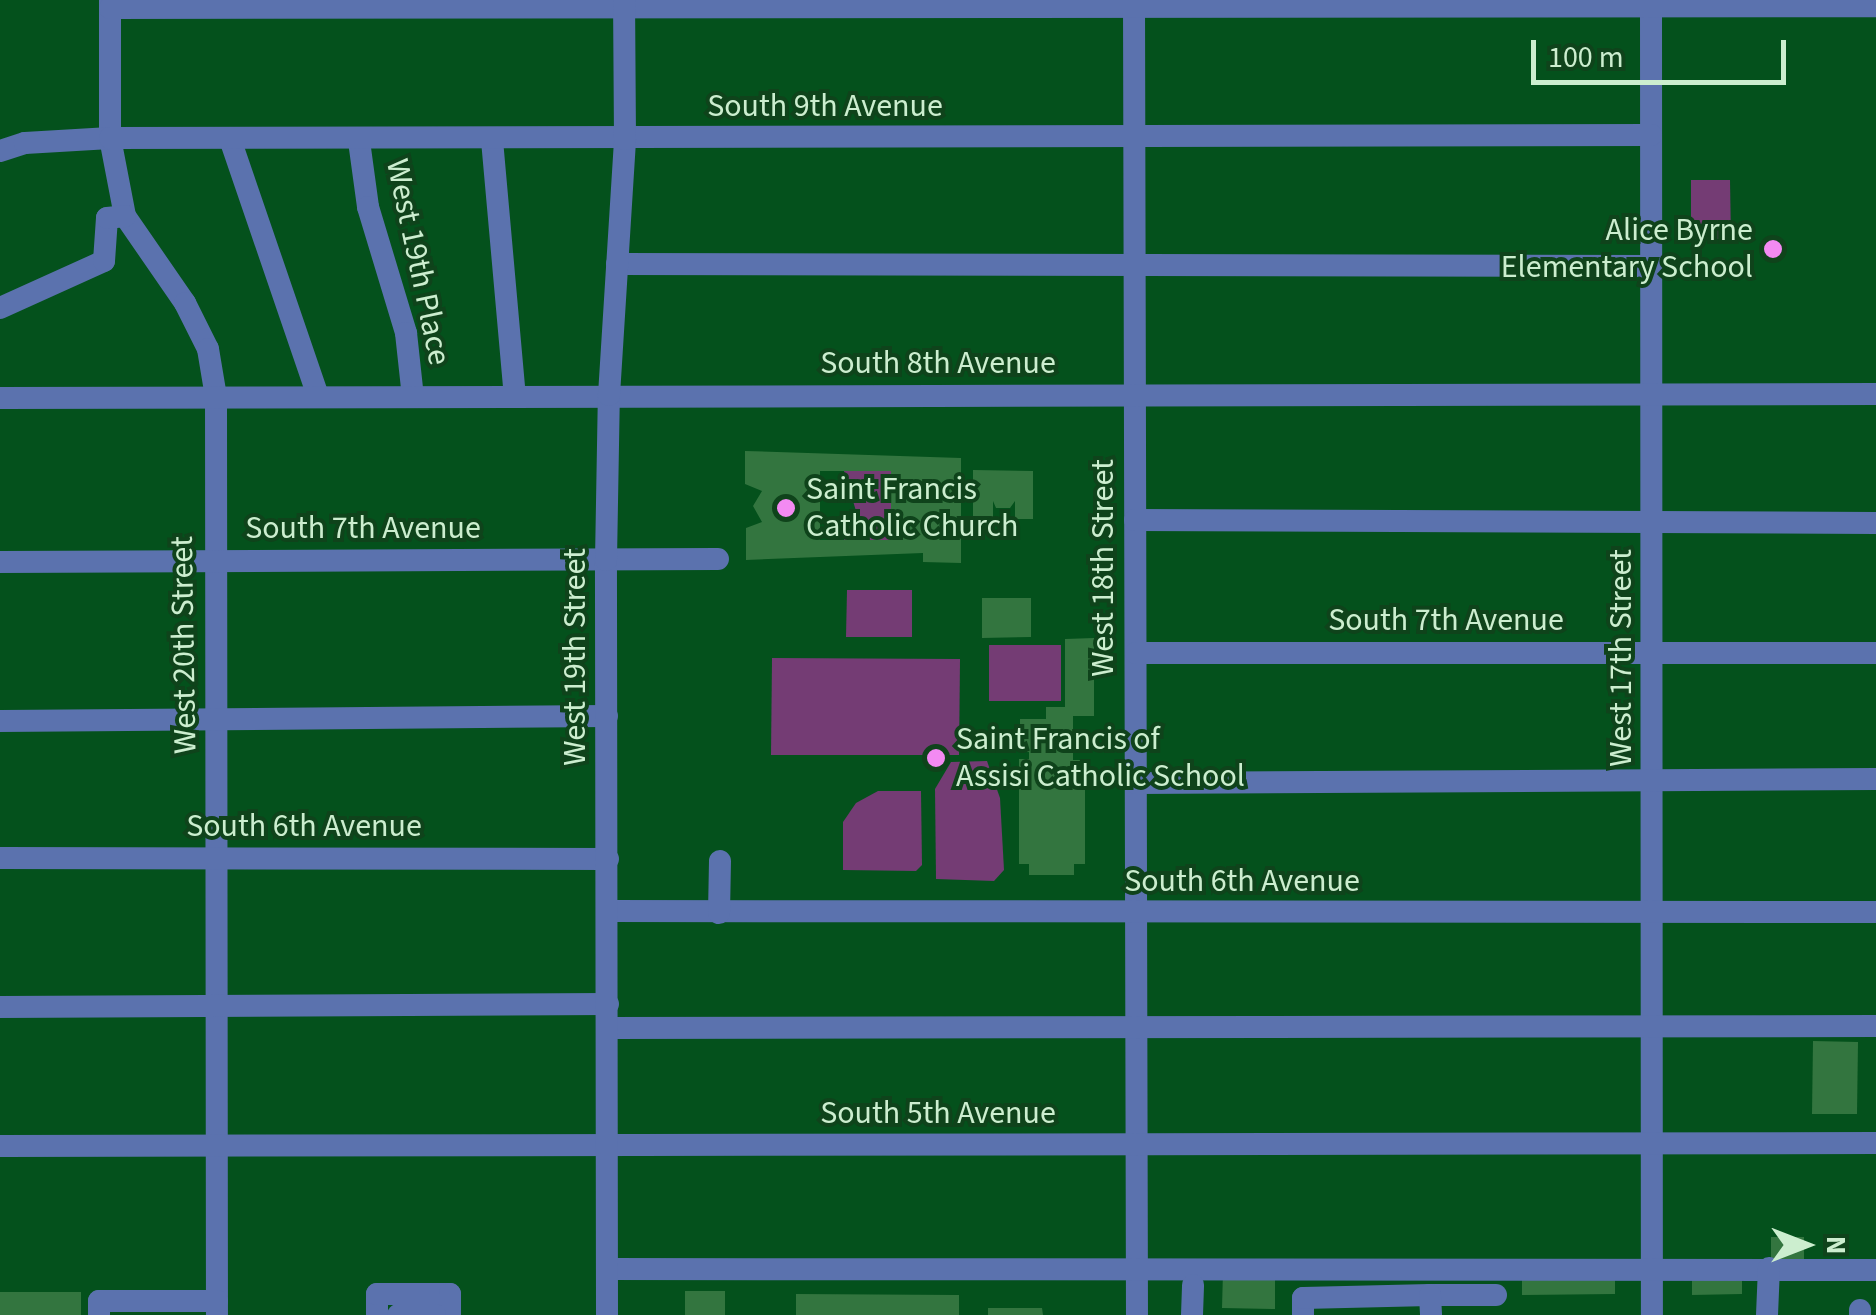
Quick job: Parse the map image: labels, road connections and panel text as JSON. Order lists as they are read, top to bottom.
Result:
{
  "streets": {
    "street": [
      "South 9th Avenue",
      "West 19th Place",
      "South 8th Avenue",
      "South 7th Avenue",
      "West 18th Street",
      "West 20th Street",
      "West 19th Street",
      "West 17th Street",
      "South 6th Avenue",
      "South 5th Avenue"
    ]
  },
  "crossings": [
    ["South 9th Avenue", "West 19th Place"],
    ["South 9th Avenue", "West 18th Street"],
    ["South 9th Avenue", "West 20th Street"],
    ["South 9th Avenue", "West 19th Street"],
    ["South 9th Avenue", "West 17th Street"],
    ["West 19th Place", "South 8th Avenue"],
    ["South 8th Avenue", "West 18th Street"],
    ["South 8th Avenue", "West 20th Street"],
    ["South 8th Avenue", "West 19th Street"],
    ["South 8th Avenue", "West 17th Street"],
    ["South 7th Avenue", "West 18th Street"],
    ["South 7th Avenue", "West 20th Street"],
    ["South 7th Avenue", "West 19th Street"],
    ["South 7th Avenue", "West 17th Street"],
    ["West 18th Street", "South 6th Avenue"],
    ["West 18th Street", "South 5th Avenue"],
    ["West 20th Street", "South 6th Avenue"],
    ["West 20th Street", "South 5th Avenue"],
    ["West 19th Street", "South 6th Avenue"],
    ["West 19th Street", "South 5th Avenue"],
    ["West 17th Street", "South 6th Avenue"],
    ["West 17th Street", "South 5th Avenue"]
  ],
  "places": ["Alice Byrne Elementary School", "Saint Francis Catholic Church", "Saint Francis of Assisi Catholic School"],
  "scale_bar": "100 m",
  "north": "right"
}
